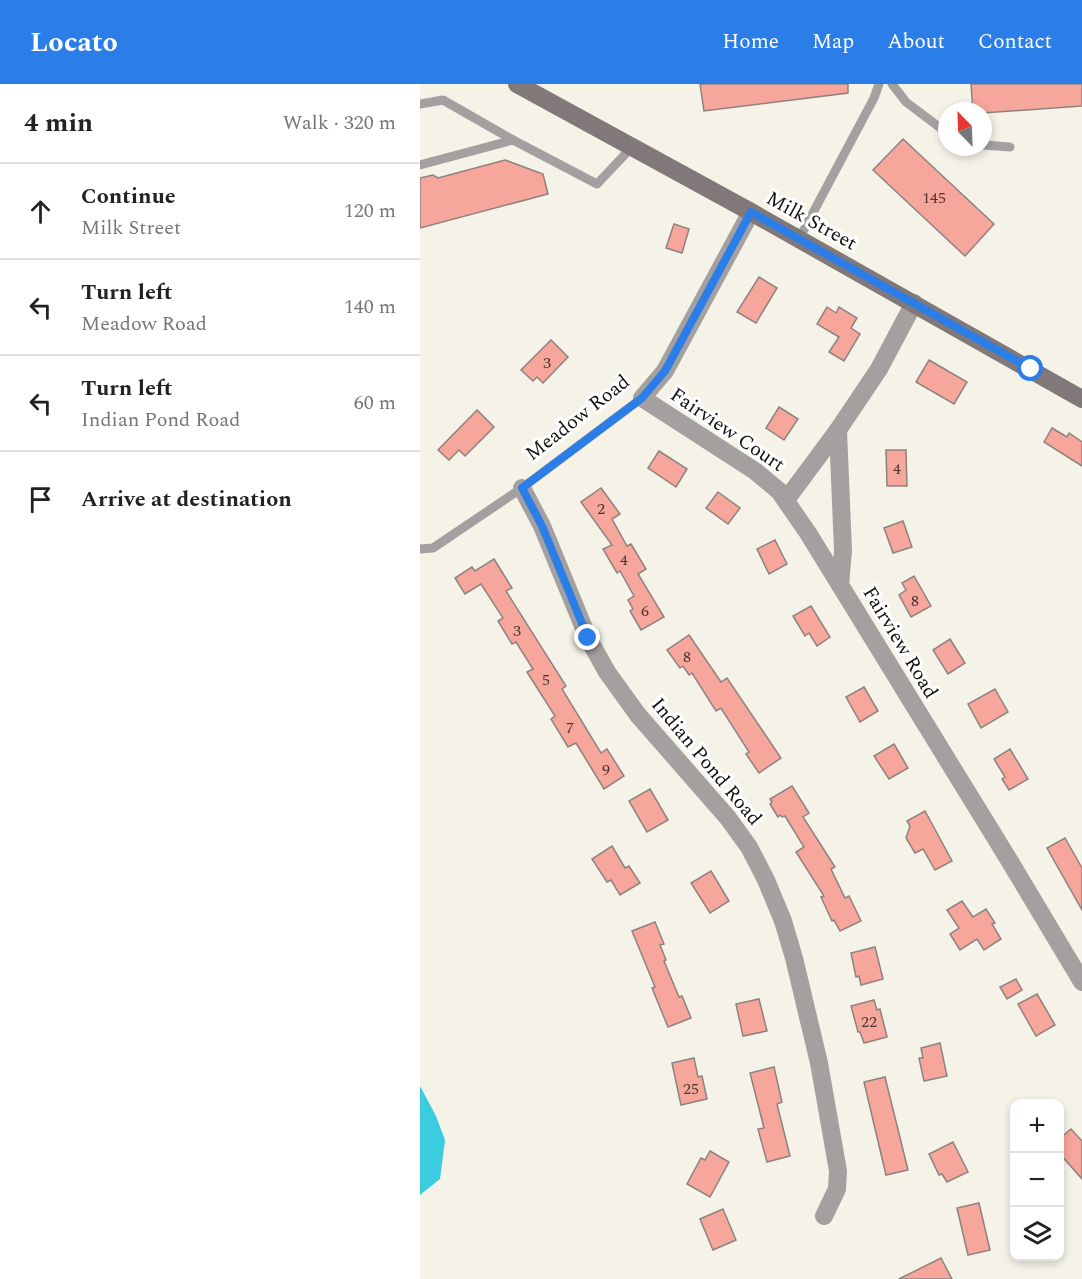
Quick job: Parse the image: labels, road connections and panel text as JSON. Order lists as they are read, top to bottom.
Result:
{
  "streets": {
    "main road": ["Milk Street"],
    "street": [
      "Meadow Road",
      "Fairview Court",
      "Fairview Road",
      "Indian Pond Road"
    ]
  },
  "crossings": [
    ["Milk Street", "Meadow Road"],
    ["Meadow Road", "Fairview Court"],
    ["Meadow Road", "Indian Pond Road"],
    ["Fairview Court", "Fairview Road"]
  ],
  "house_numbers": [
    "145",
    "3",
    "4",
    "2",
    "4",
    "8",
    "6",
    "3",
    "8",
    "5",
    "7",
    "9",
    "22",
    "25"
  ],
  "north": "top left",
  "page": {
    "header": "Locato",
    "nav": [
      "Home",
      "Map",
      "About",
      "Contact"
    ],
    "heading": ["4 min", "Walk · 320 m"],
    "list": [
      ["Continue", "Milk Street", "120 m"],
      ["Turn left", "Meadow Road", "140 m"],
      ["Turn left", "Indian Pond Road", "60 m"],
      "Arrive at destination"
    ],
    "map_buttons": ["+", "−"]
  }
}
